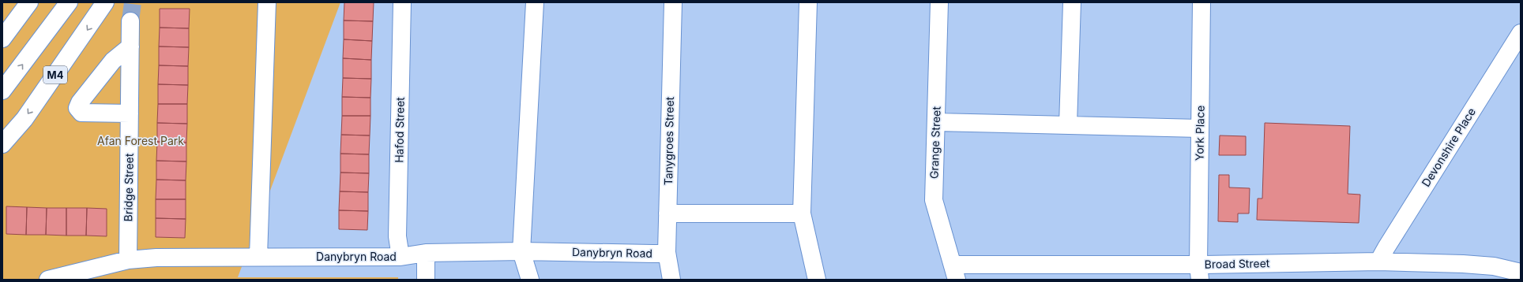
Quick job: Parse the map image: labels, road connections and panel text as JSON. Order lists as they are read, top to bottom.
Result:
{
  "streets": {
    "main road": [
      "M4",
      "Hafod Street",
      "York Place",
      "Tanygroes Street",
      "Grange Street",
      "Devonshire Place",
      "Bridge Street",
      "Danybryn Road",
      "Broad Street"
    ]
  },
  "crossings": [
    ["Hafod Street", "Danybryn Road"],
    ["York Place", "Broad Street"],
    ["Tanygroes Street", "Danybryn Road"],
    ["Grange Street", "Broad Street"],
    ["Devonshire Place", "Broad Street"],
    ["Bridge Street", "Danybryn Road"]
  ],
  "parks": ["Afan Forest Park"]
}
